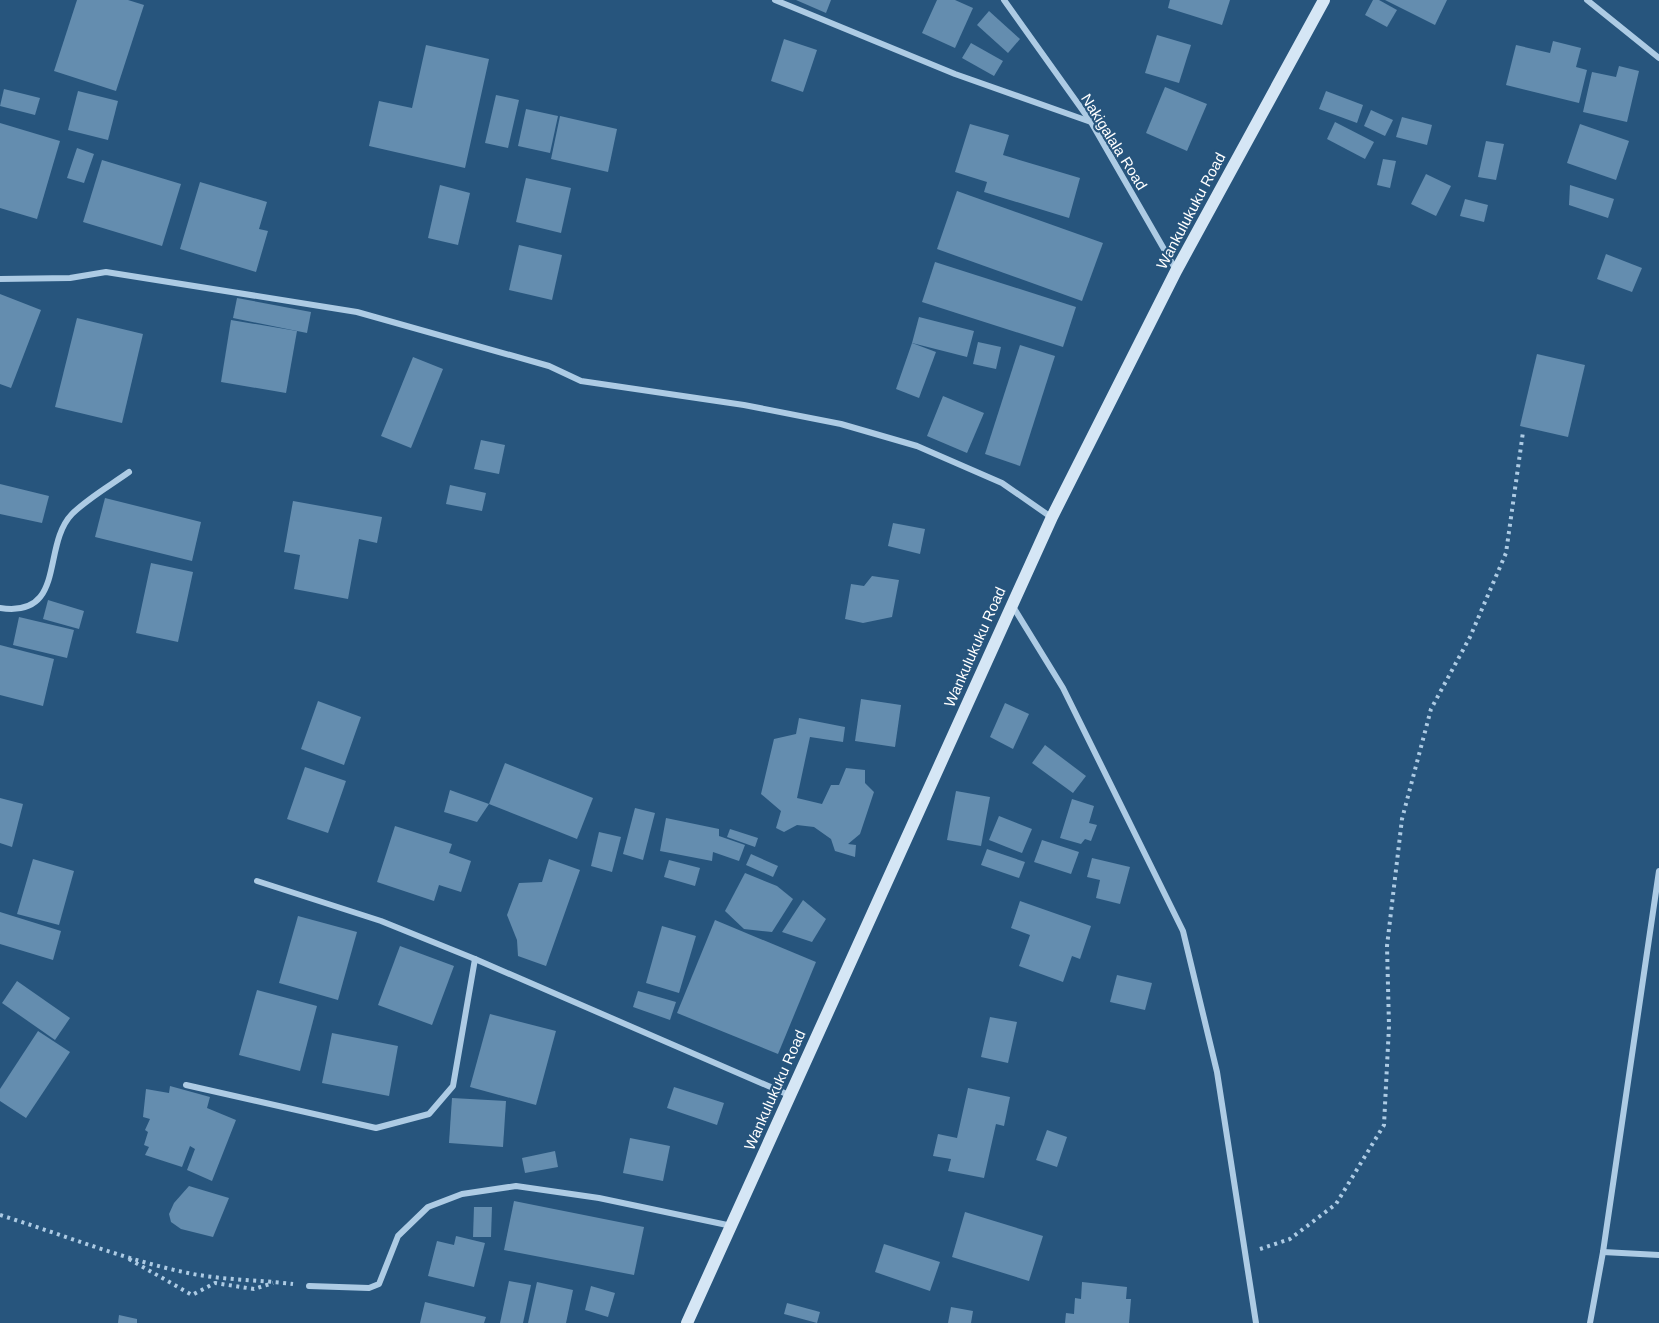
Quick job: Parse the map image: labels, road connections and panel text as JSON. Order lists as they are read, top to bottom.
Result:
{
  "streets": {
    "main road": ["Wankulukuku Road"],
    "street": ["Nakigalala Road"]
  },
  "crossings": [
    ["Nakigalala Road", "Wankulukuku Road"]
  ]
}
